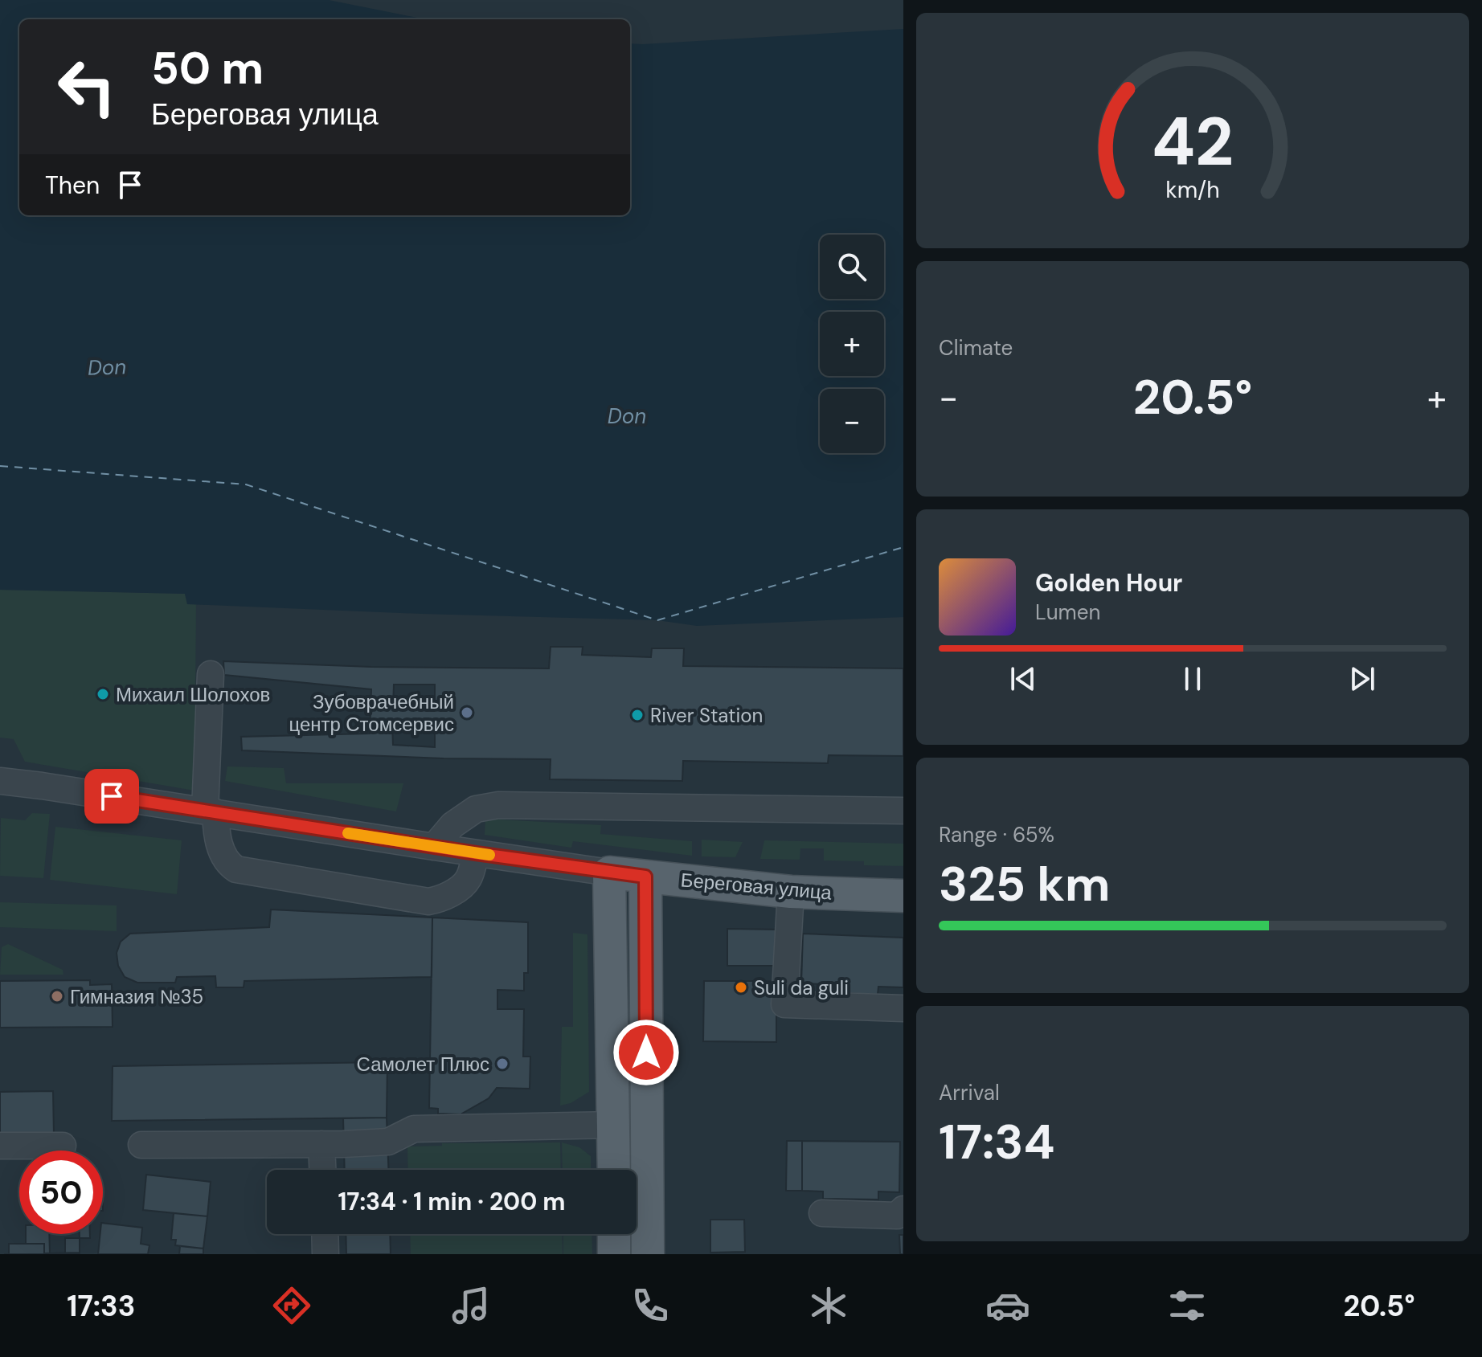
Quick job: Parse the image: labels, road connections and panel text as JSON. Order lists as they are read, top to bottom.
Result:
{
  "streets": {
    "main road": ["Береговая улица"]
  },
  "water": ["Don"],
  "places": [
    "Михаил Шолохов",
    "Зубоврачебный центр Стомсервис",
    "River Station",
    "Suli da guli",
    "Гимназия №35",
    "Самолет Плюс"
  ],
  "page": {
    "turn": ["50 m", "Береговая улица"],
    "then": "Then",
    "map_buttons": ["+", "−"],
    "tile": [
      "Climate",
      ["Range · 65%", "325 km"],
      ["Arrival", "17:34"]
    ],
    "heat": ["−", "20.5°", "+"],
    "song": ["Golden Hour", "Lumen"],
    "limit": "50",
    "trip": "17:34 · 1 min · 200 m",
    "tabs": ["17:33", "20.5°"],
    "gauge": ["42", "km/h"]
  }
}
